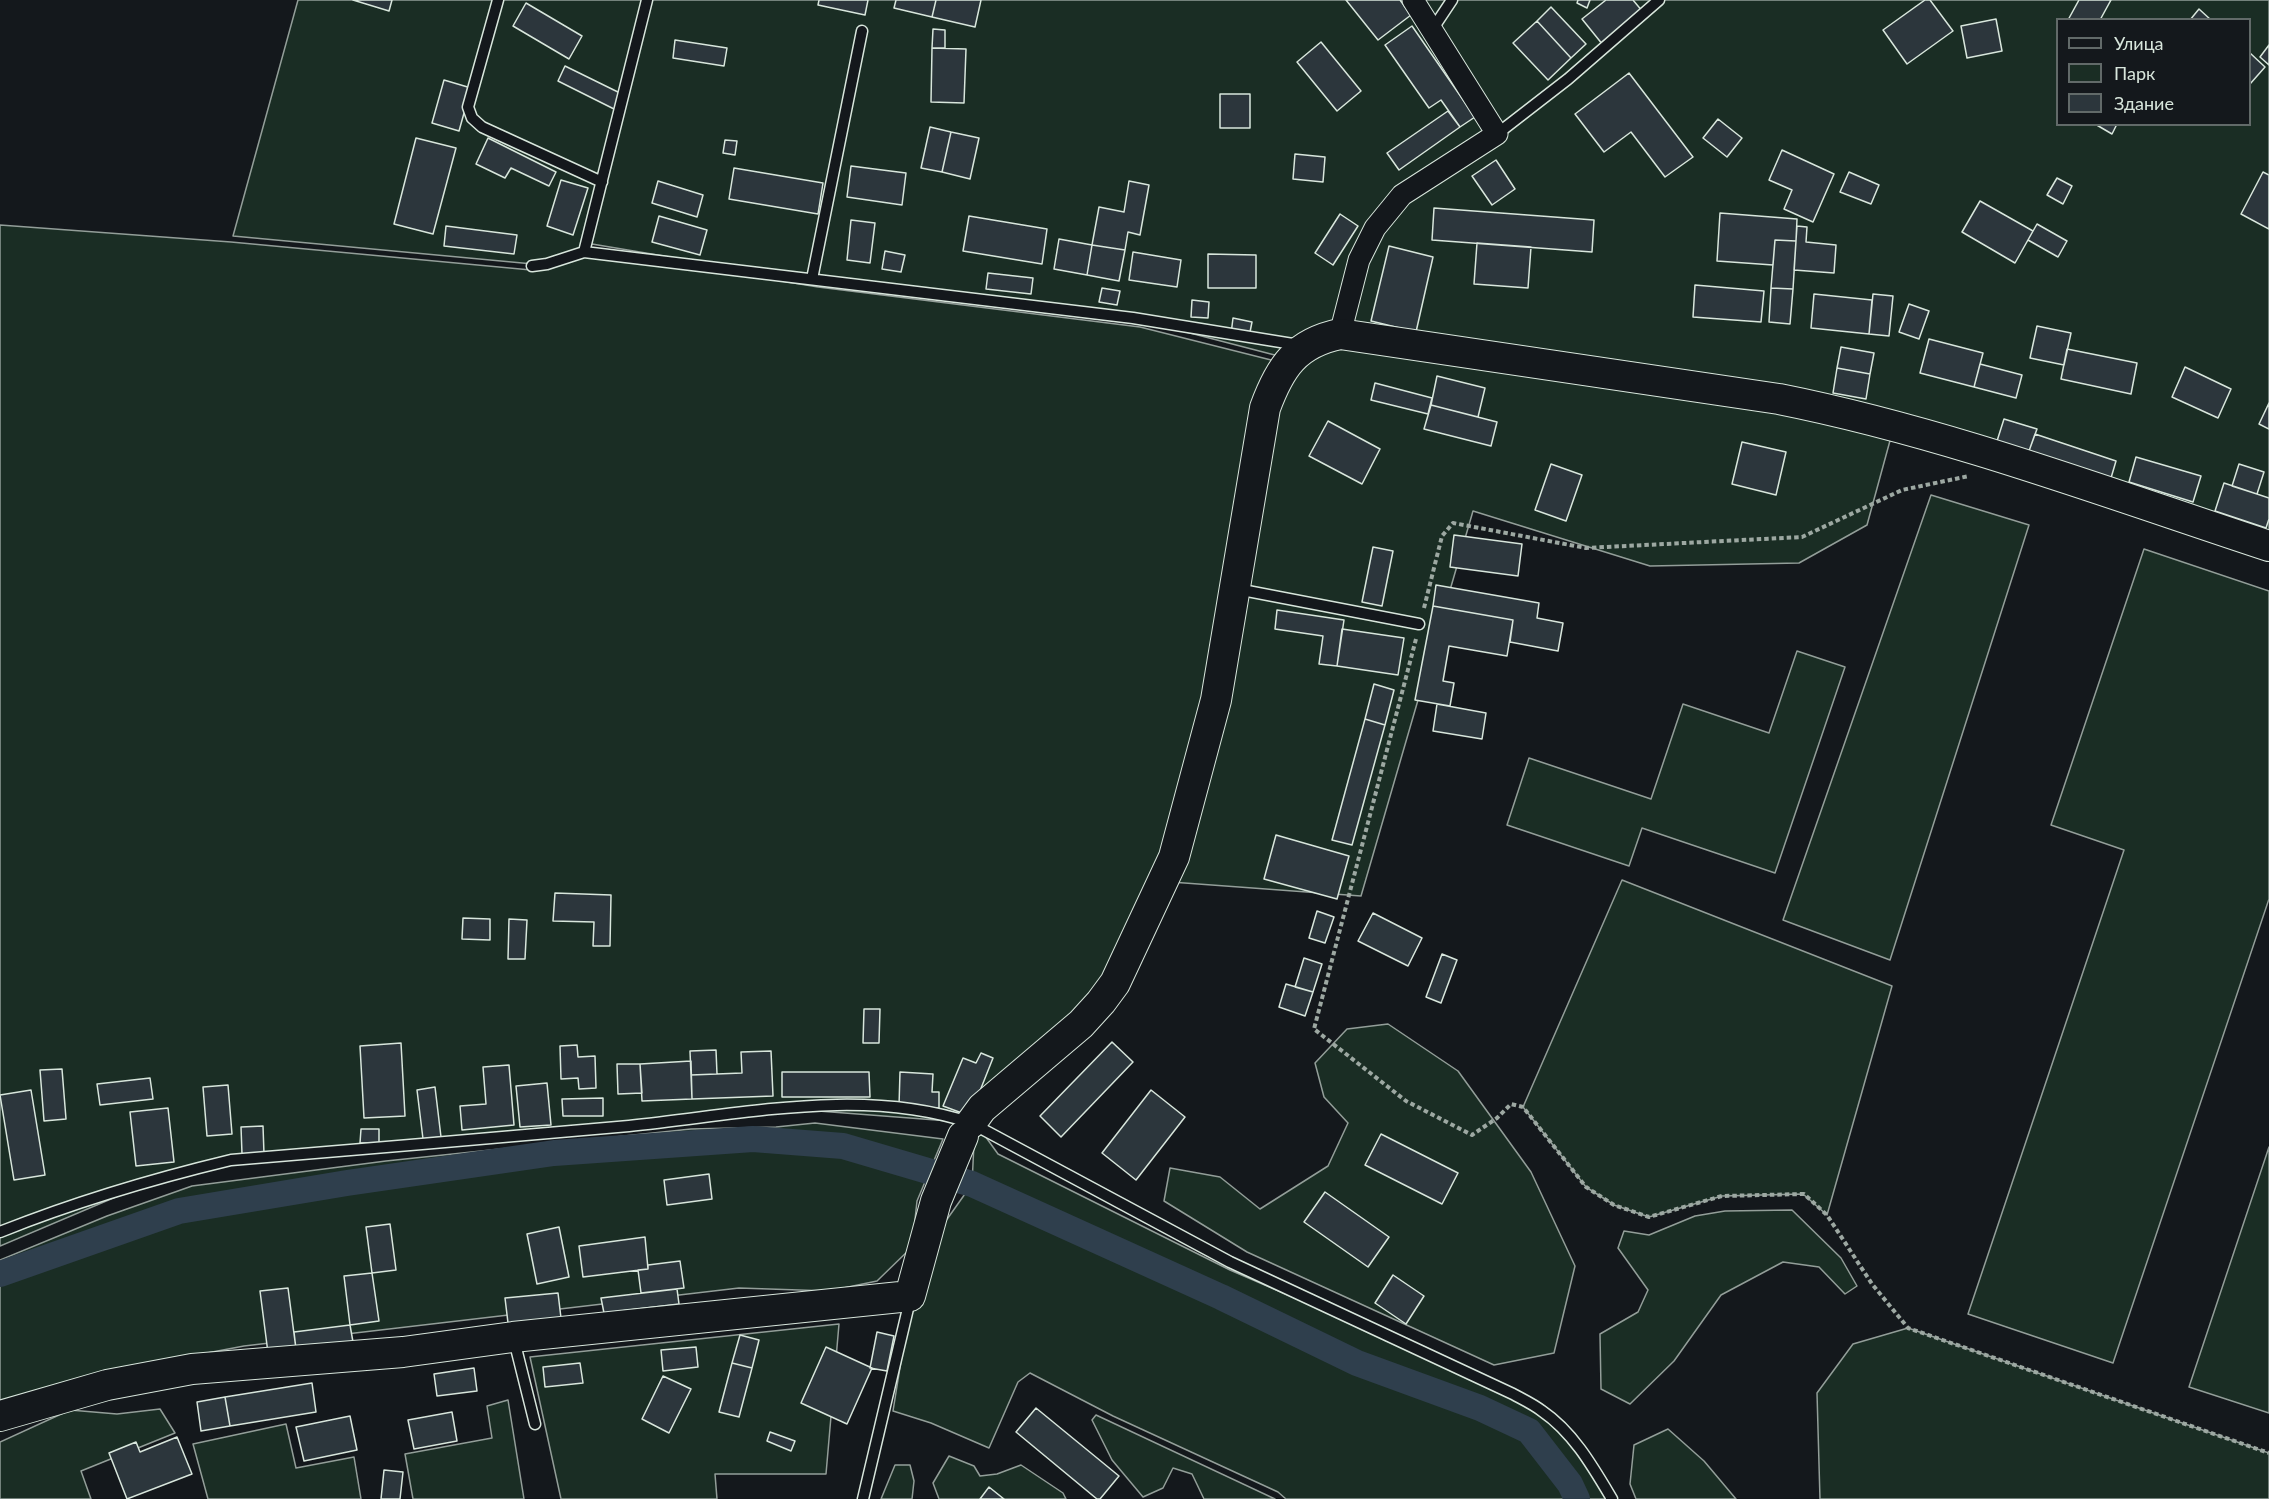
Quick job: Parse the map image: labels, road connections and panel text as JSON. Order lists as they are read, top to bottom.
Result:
{
  "legend": ["Улица", "Парк", "Здание"]
}
